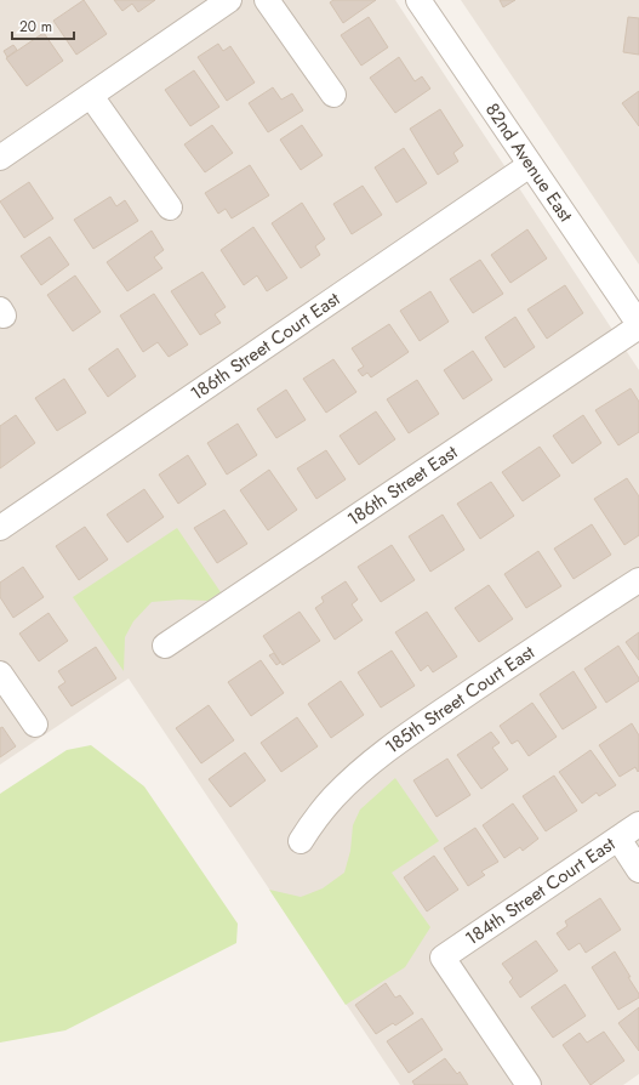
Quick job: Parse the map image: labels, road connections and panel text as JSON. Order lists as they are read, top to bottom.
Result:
{
  "streets": {
    "street": [
      "82nd Avenue East",
      "186th Street Court East",
      "186th Street East",
      "185th Street Court East",
      "184th Street Court East"
    ]
  },
  "crossings": [
    ["82nd Avenue East", "186th Street Court East"],
    ["82nd Avenue East", "186th Street East"]
  ],
  "scale_bar": "20 m"
}
